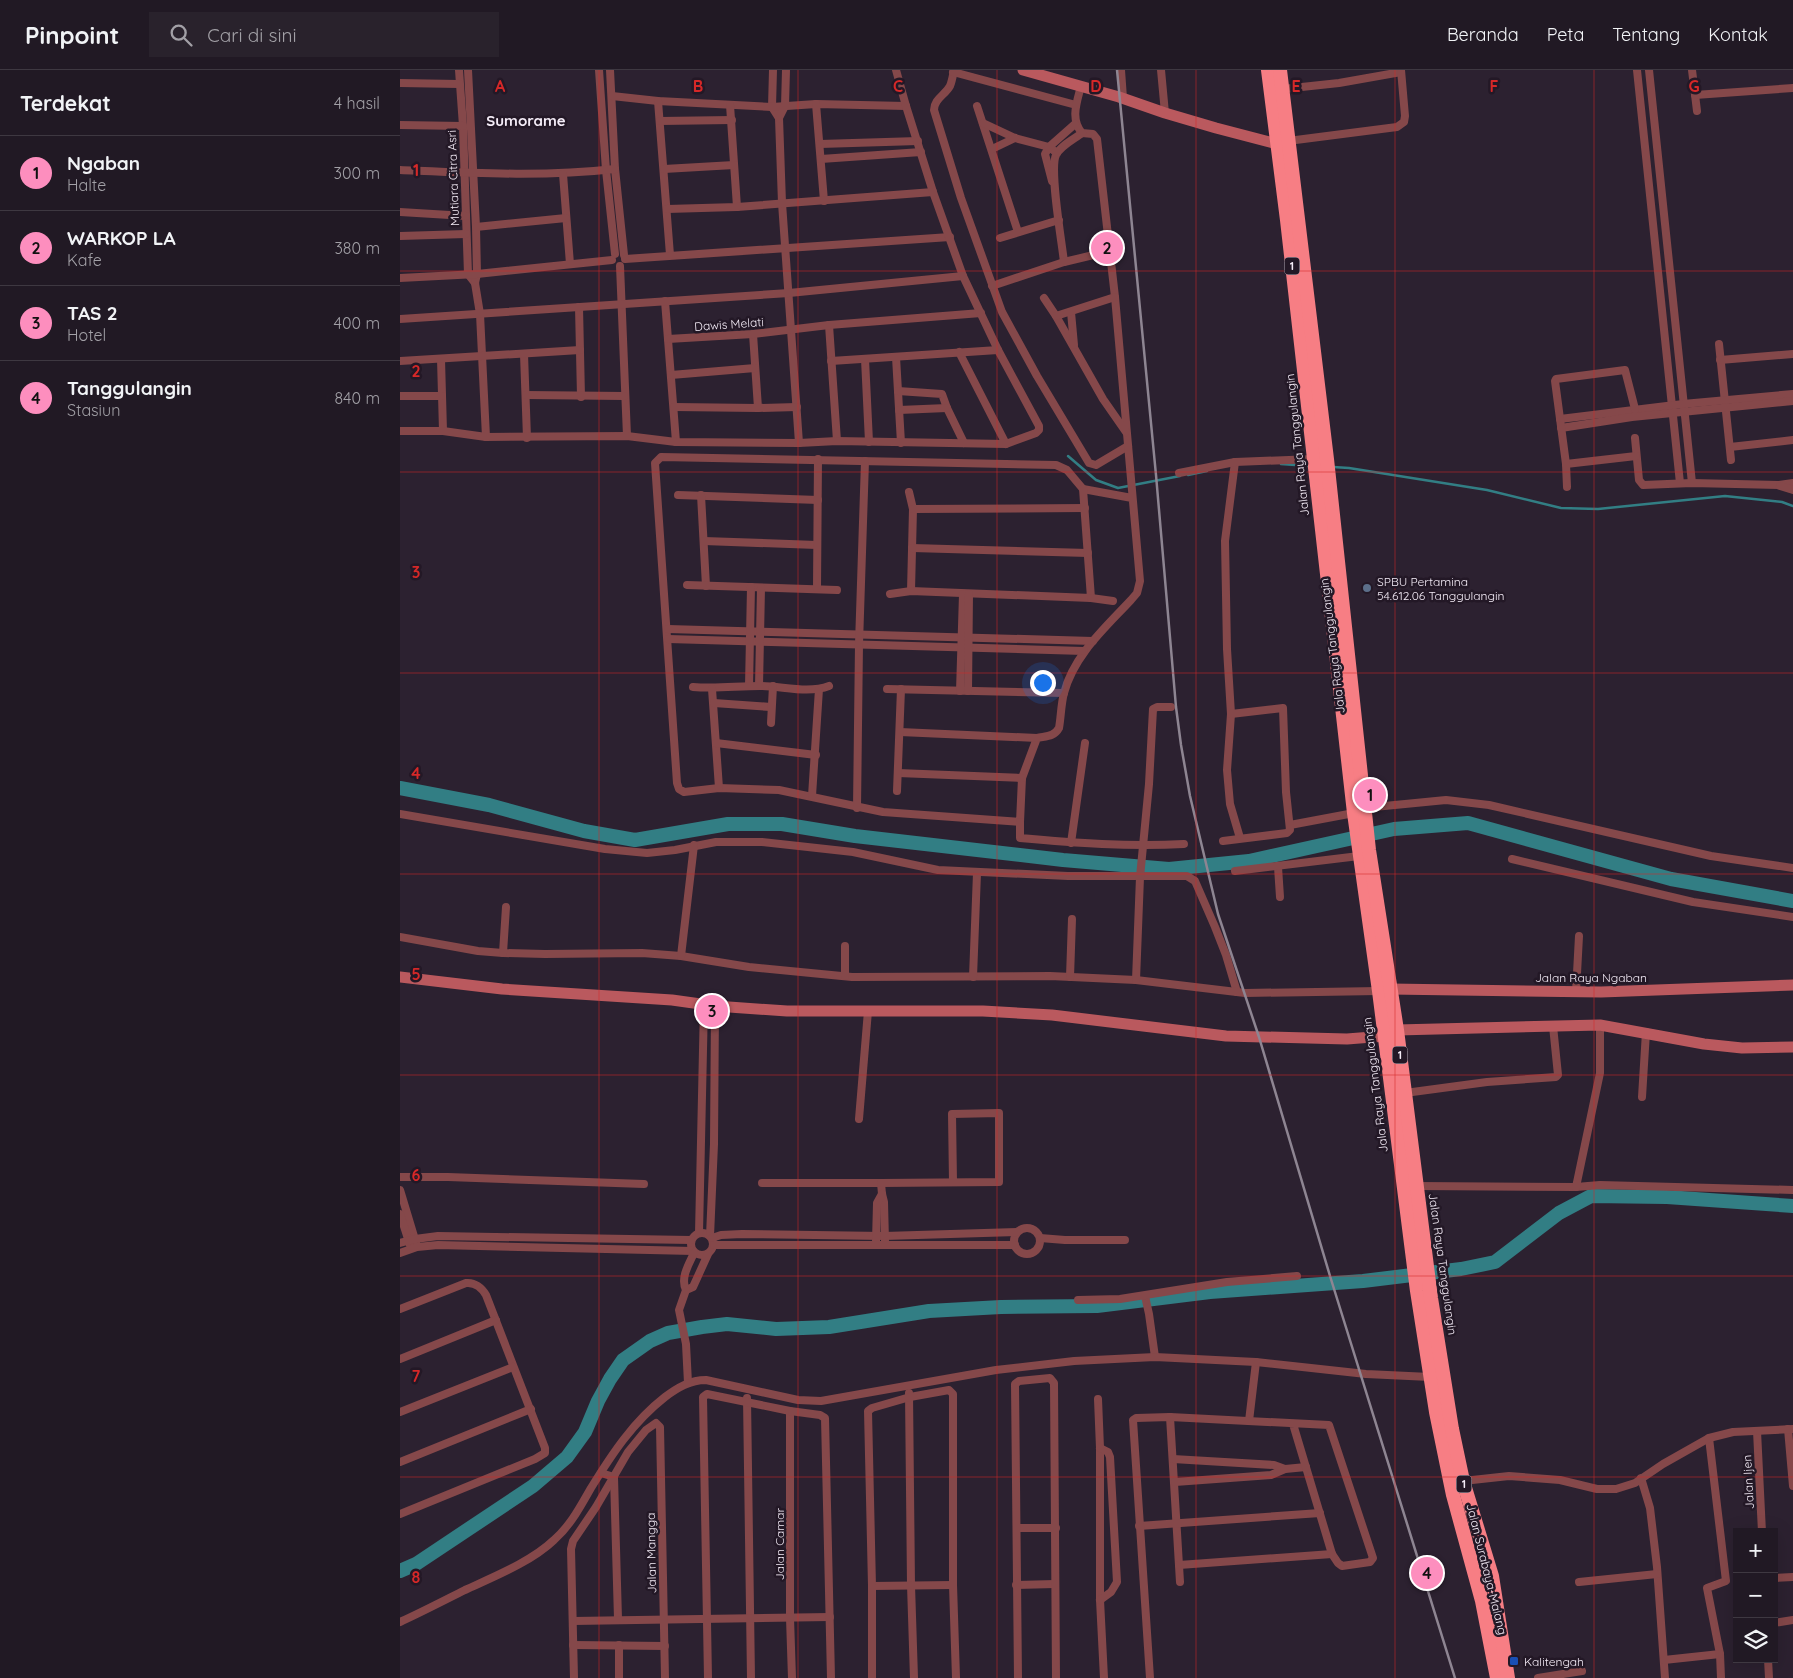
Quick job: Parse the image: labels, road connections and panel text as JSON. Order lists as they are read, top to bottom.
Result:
{
  "streets": {
    "highway": [
      "1",
      "Jalan Raya Tanggulangin",
      "Jala Raya Tanggulangin",
      "Jalan Surabaya-Malang"
    ],
    "street": [
      "Mutiara Citra Asri",
      "Dawis Melati",
      "Jalan Raya Ngaban",
      "Jalan Ijen",
      "Jalan Camar",
      "Jalan Mangga"
    ]
  },
  "crossings": [
    ["1", "Jalan Raya Tanggulangin"],
    ["1", "Jala Raya Tanggulangin"],
    ["Jalan Raya Tanggulangin", "Jala Raya Tanggulangin"],
    ["Jalan Raya Tanggulangin", "Jalan Surabaya-Malang"],
    ["Jala Raya Tanggulangin", "Jalan Raya Ngaban"],
    ["Jala Raya Tanggulangin", "Jalan Surabaya-Malang"]
  ],
  "districts": ["Sumorame"],
  "places": {
    "other": ["SPBU Pertamina 54.612.06 Tanggulangin"],
    "transit": ["Kalitengah"]
  },
  "page": {
    "header": "Pinpoint",
    "search": "Cari di sini",
    "nav": [
      "Beranda",
      "Peta",
      "Tentang",
      "Kontak"
    ],
    "heading": ["Terdekat", "4 hasil"],
    "list": [
      {
        "mark": "1",
        "name": "Ngaban",
        "note": "Halte",
        "value": "300 m"
      },
      {
        "mark": "2",
        "name": "WARKOP LA",
        "note": "Kafe",
        "value": "380 m"
      },
      {
        "mark": "3",
        "name": "TAS 2",
        "note": "Hotel",
        "value": "400 m"
      },
      {
        "mark": "4",
        "name": "Tanggulangin",
        "note": "Stasiun",
        "value": "840 m"
      }
    ],
    "pins": [
      "2",
      "1",
      "3",
      "4"
    ],
    "map_buttons": ["+", "−"]
  },
  "grid": {
    "columns": [
      "A",
      "B",
      "C",
      "D",
      "E",
      "F",
      "G"
    ],
    "rows": [
      "1",
      "2",
      "3",
      "4",
      "5",
      "6",
      "7",
      "8"
    ]
  }
}
